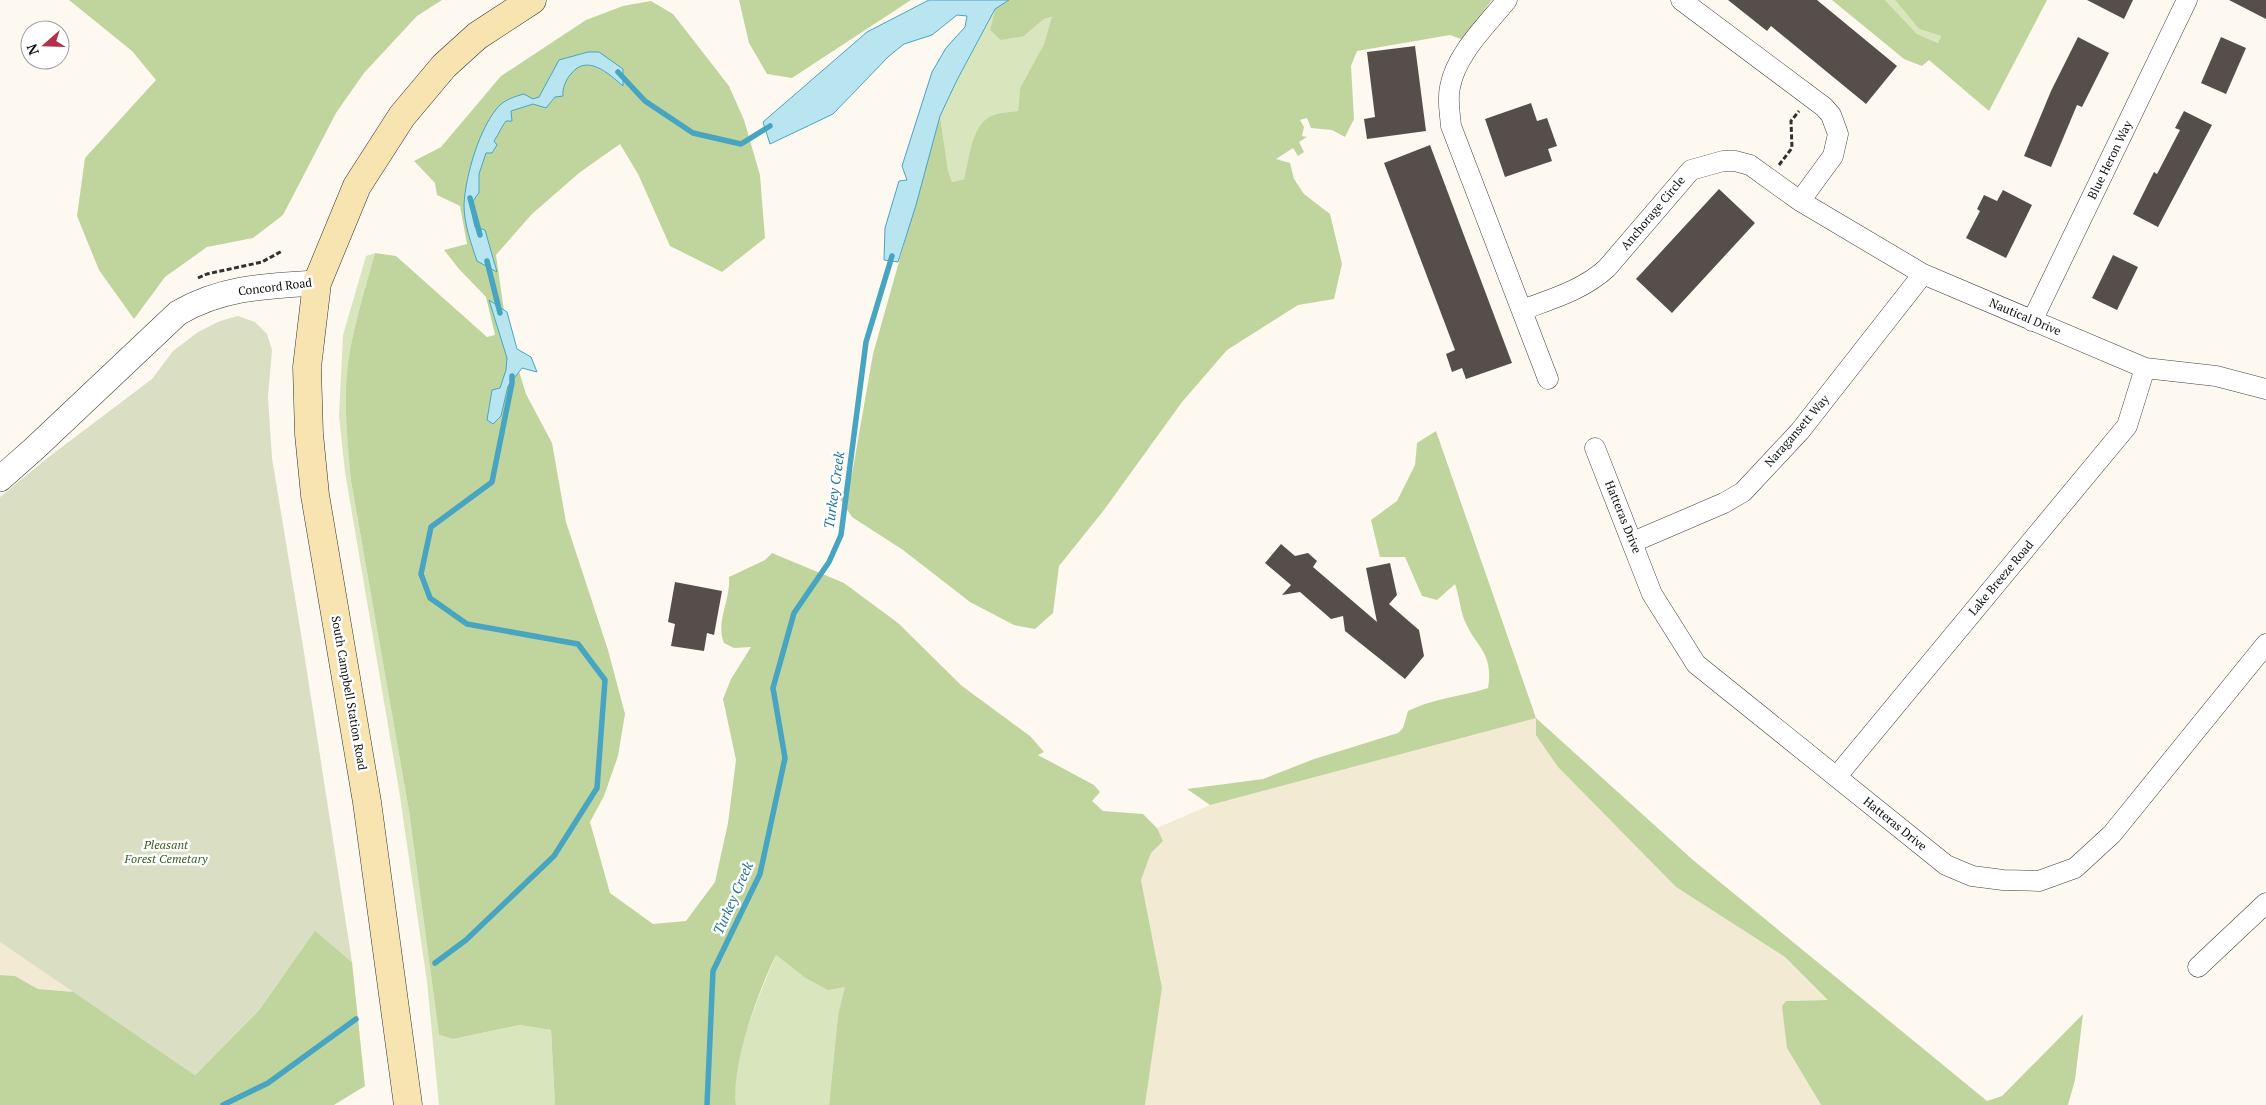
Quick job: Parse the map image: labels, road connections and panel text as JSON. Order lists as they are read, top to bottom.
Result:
{
  "streets": {
    "main road": ["Concord Road", "South Campbell Station Road"],
    "street": [
      "Blue Heron Way",
      "Anchorage Circle",
      "Nautical Drive",
      "Naragansett Way",
      "Hatteras Drive",
      "Lake Breeze Road"
    ]
  },
  "crossings": [
    ["Blue Heron Way", "Nautical Drive"],
    ["Anchorage Circle", "Nautical Drive"],
    ["Concord Road", "South Campbell Station Road"],
    ["Nautical Drive", "Naragansett Way"],
    ["Nautical Drive", "Lake Breeze Road"],
    ["Naragansett Way", "Hatteras Drive"],
    ["Hatteras Drive", "Lake Breeze Road"]
  ],
  "water": ["Turkey Creek"],
  "parks": ["Pleasant Forest Cemetary"],
  "north": "left"
}
